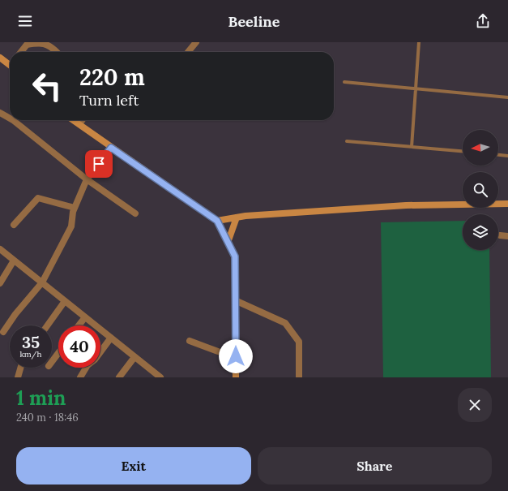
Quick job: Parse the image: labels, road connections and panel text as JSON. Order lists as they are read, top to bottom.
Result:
{
  "north": "left",
  "page": {
    "header": "Beeline",
    "turn": ["220 m", "Turn left"],
    "speed": "35 km/h",
    "limit": "40",
    "heading": ["1 min", "240 m · 18:46"],
    "buttons": ["Exit", "Share"]
  }
}
